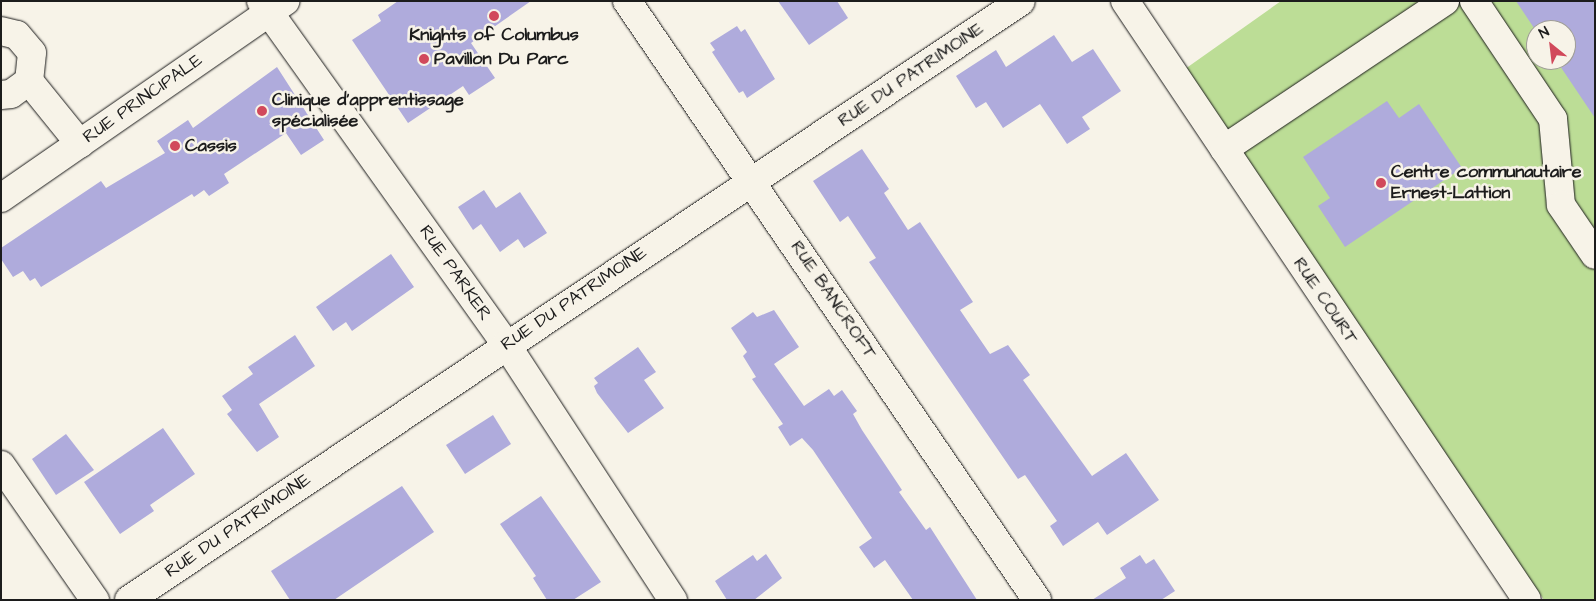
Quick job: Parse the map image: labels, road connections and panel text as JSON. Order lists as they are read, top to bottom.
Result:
{
  "streets": {
    "street": [
      "RUE DU PATRIMOINE",
      "RUE PRINCIPALE",
      "RUE PARKER",
      "RUE BANCROFT",
      "RUE COURT"
    ]
  },
  "crossings": [
    ["RUE DU PATRIMOINE", "RUE PARKER"],
    ["RUE DU PATRIMOINE", "RUE BANCROFT"],
    ["RUE PRINCIPALE", "RUE PARKER"]
  ],
  "places": [
    "Knights of Columbus",
    "Pavillon Du Parc",
    "Clinique d'apprentissage spécialisée",
    "Cassis",
    "Centre communautaire Ernest-Lattion"
  ],
  "north": "top left"
}
